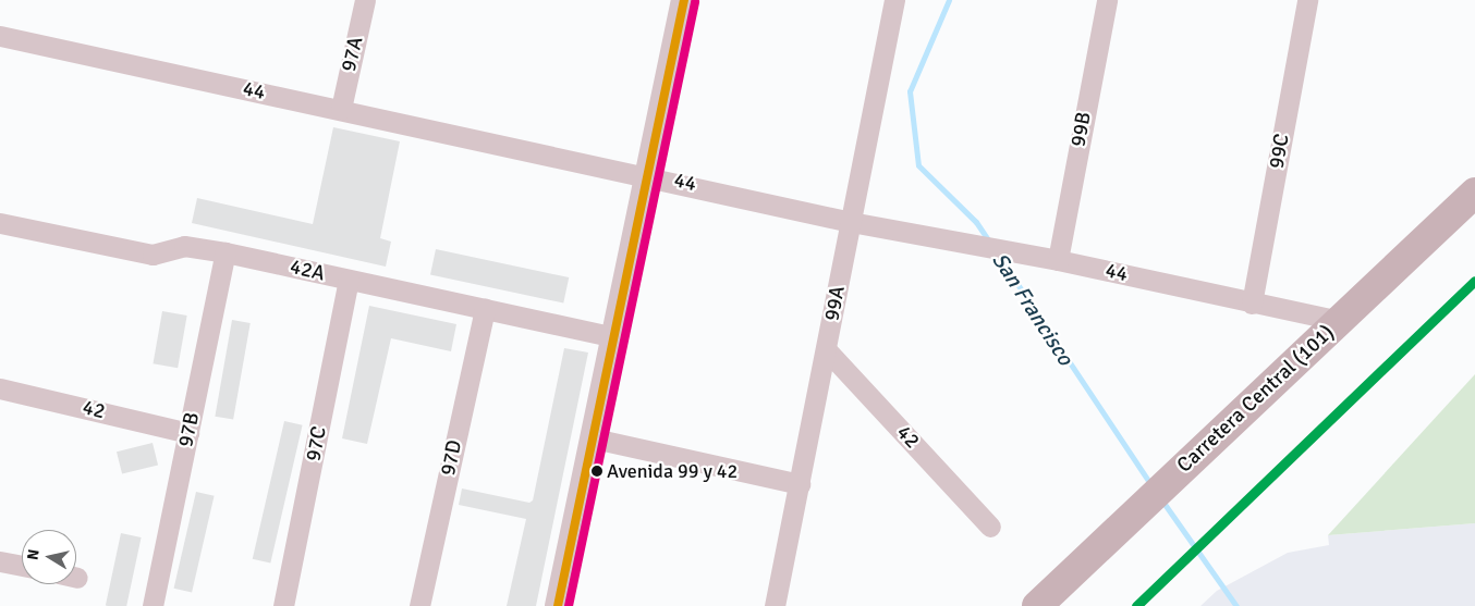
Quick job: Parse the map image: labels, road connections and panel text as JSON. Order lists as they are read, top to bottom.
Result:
{
  "streets": {
    "main road": ["Carretera Central (101)"],
    "street": [
      "97A",
      "44",
      "99B",
      "99C",
      "42A",
      "99A",
      "42",
      "97B",
      "97C",
      "97D"
    ]
  },
  "crossings": [
    ["97A", "44"],
    ["44", "99B"],
    ["44", "99C"],
    ["44", "99A"],
    ["44", "Carretera Central (101)"],
    ["42A", "97B"],
    ["42A", "97C"],
    ["42A", "97D"],
    ["99A", "42"],
    ["42", "97B"]
  ],
  "water": ["San Francisco"],
  "places": ["Avenida 99 y 42"],
  "north": "left"
}
